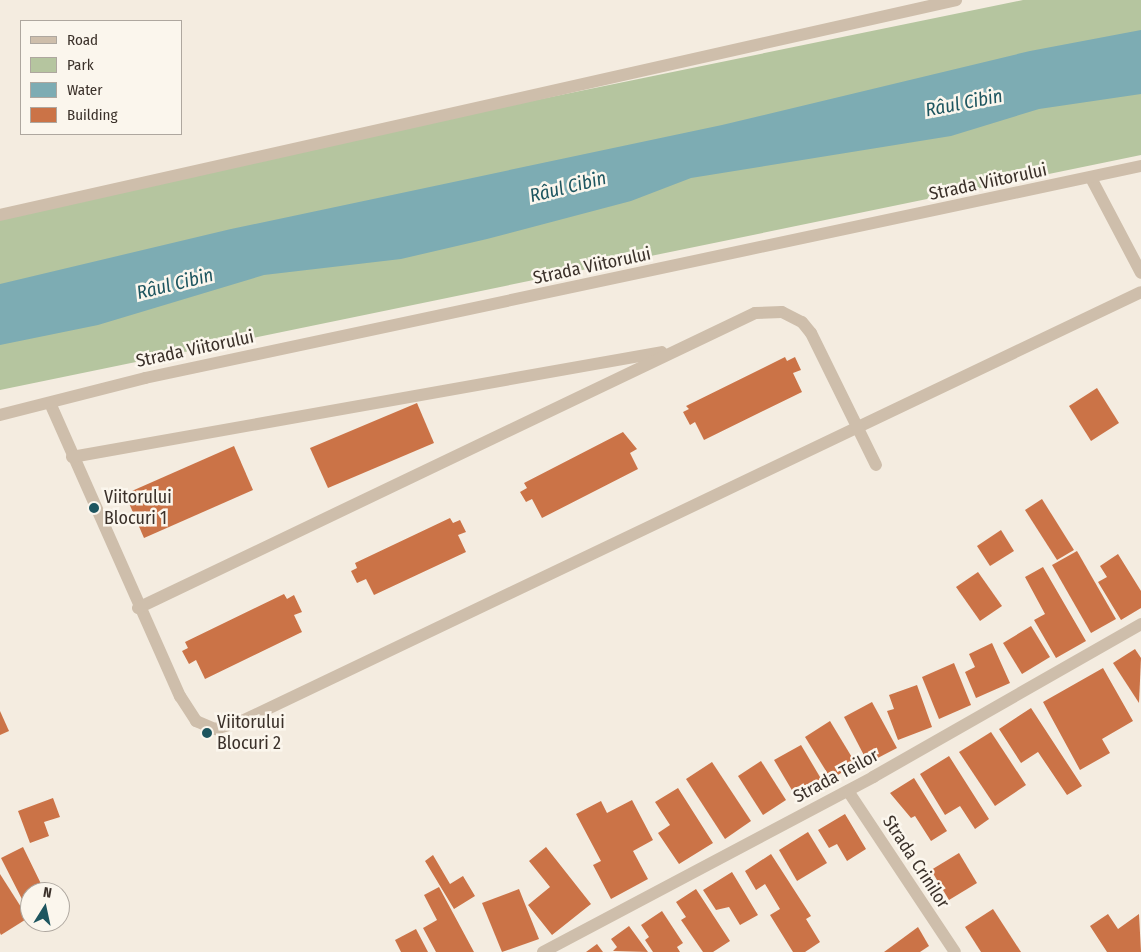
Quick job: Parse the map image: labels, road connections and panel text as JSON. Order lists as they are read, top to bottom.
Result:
{
  "streets": {
    "street": ["Strada Viitorului", "Strada Teilor", "Strada Crinilor"]
  },
  "crossings": [
    ["Strada Teilor", "Strada Crinilor"]
  ],
  "water": ["Râul Cibin"],
  "places": ["Viitorului Blocuri 1", "Viitorului Blocuri 2"],
  "legend": [
    "Road",
    "Park",
    "Water",
    "Building"
  ],
  "north": "top"
}
